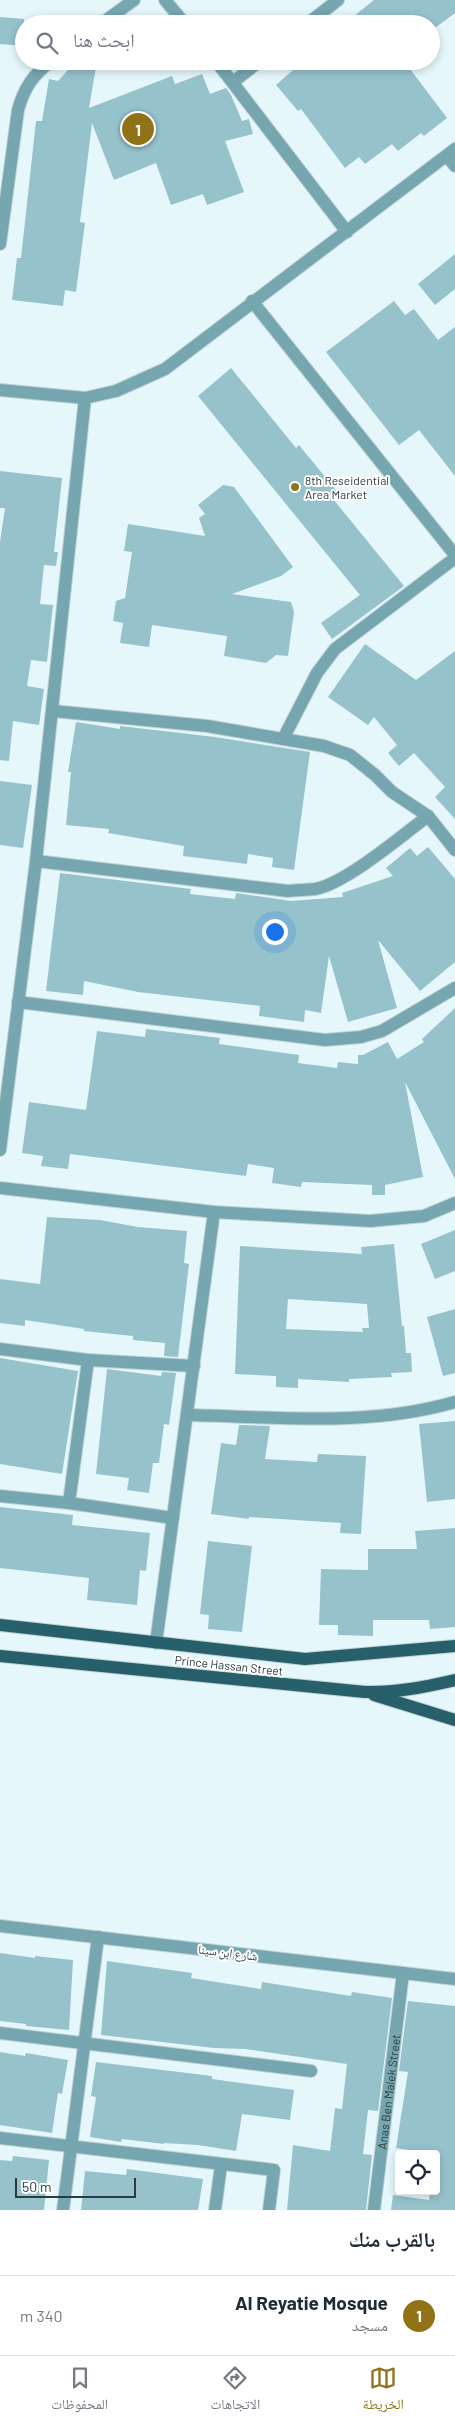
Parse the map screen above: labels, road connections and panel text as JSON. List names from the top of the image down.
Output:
{
  "streets": {
    "main road": ["Prince Hassan Street"],
    "street": ["شارع ابن سينا", "Anas Ben Malek Street"]
  },
  "crossings": [
    ["شارع ابن سينا", "Anas Ben Malek Street"]
  ],
  "places": ["8th Reseidential Area Market"],
  "scale_bar": "50 m",
  "page": {
    "search": "ابحث هنا",
    "pins": "1",
    "scale": "50 m",
    "heading": "بالقرب منك",
    "list": [
      {
        "mark": "1",
        "name": "Al Reyatie Mosque",
        "note": "مسجد",
        "value": "340 m"
      }
    ],
    "nav": ["الخريطة", "الاتجاهات", "المحفوظات"]
  }
}
